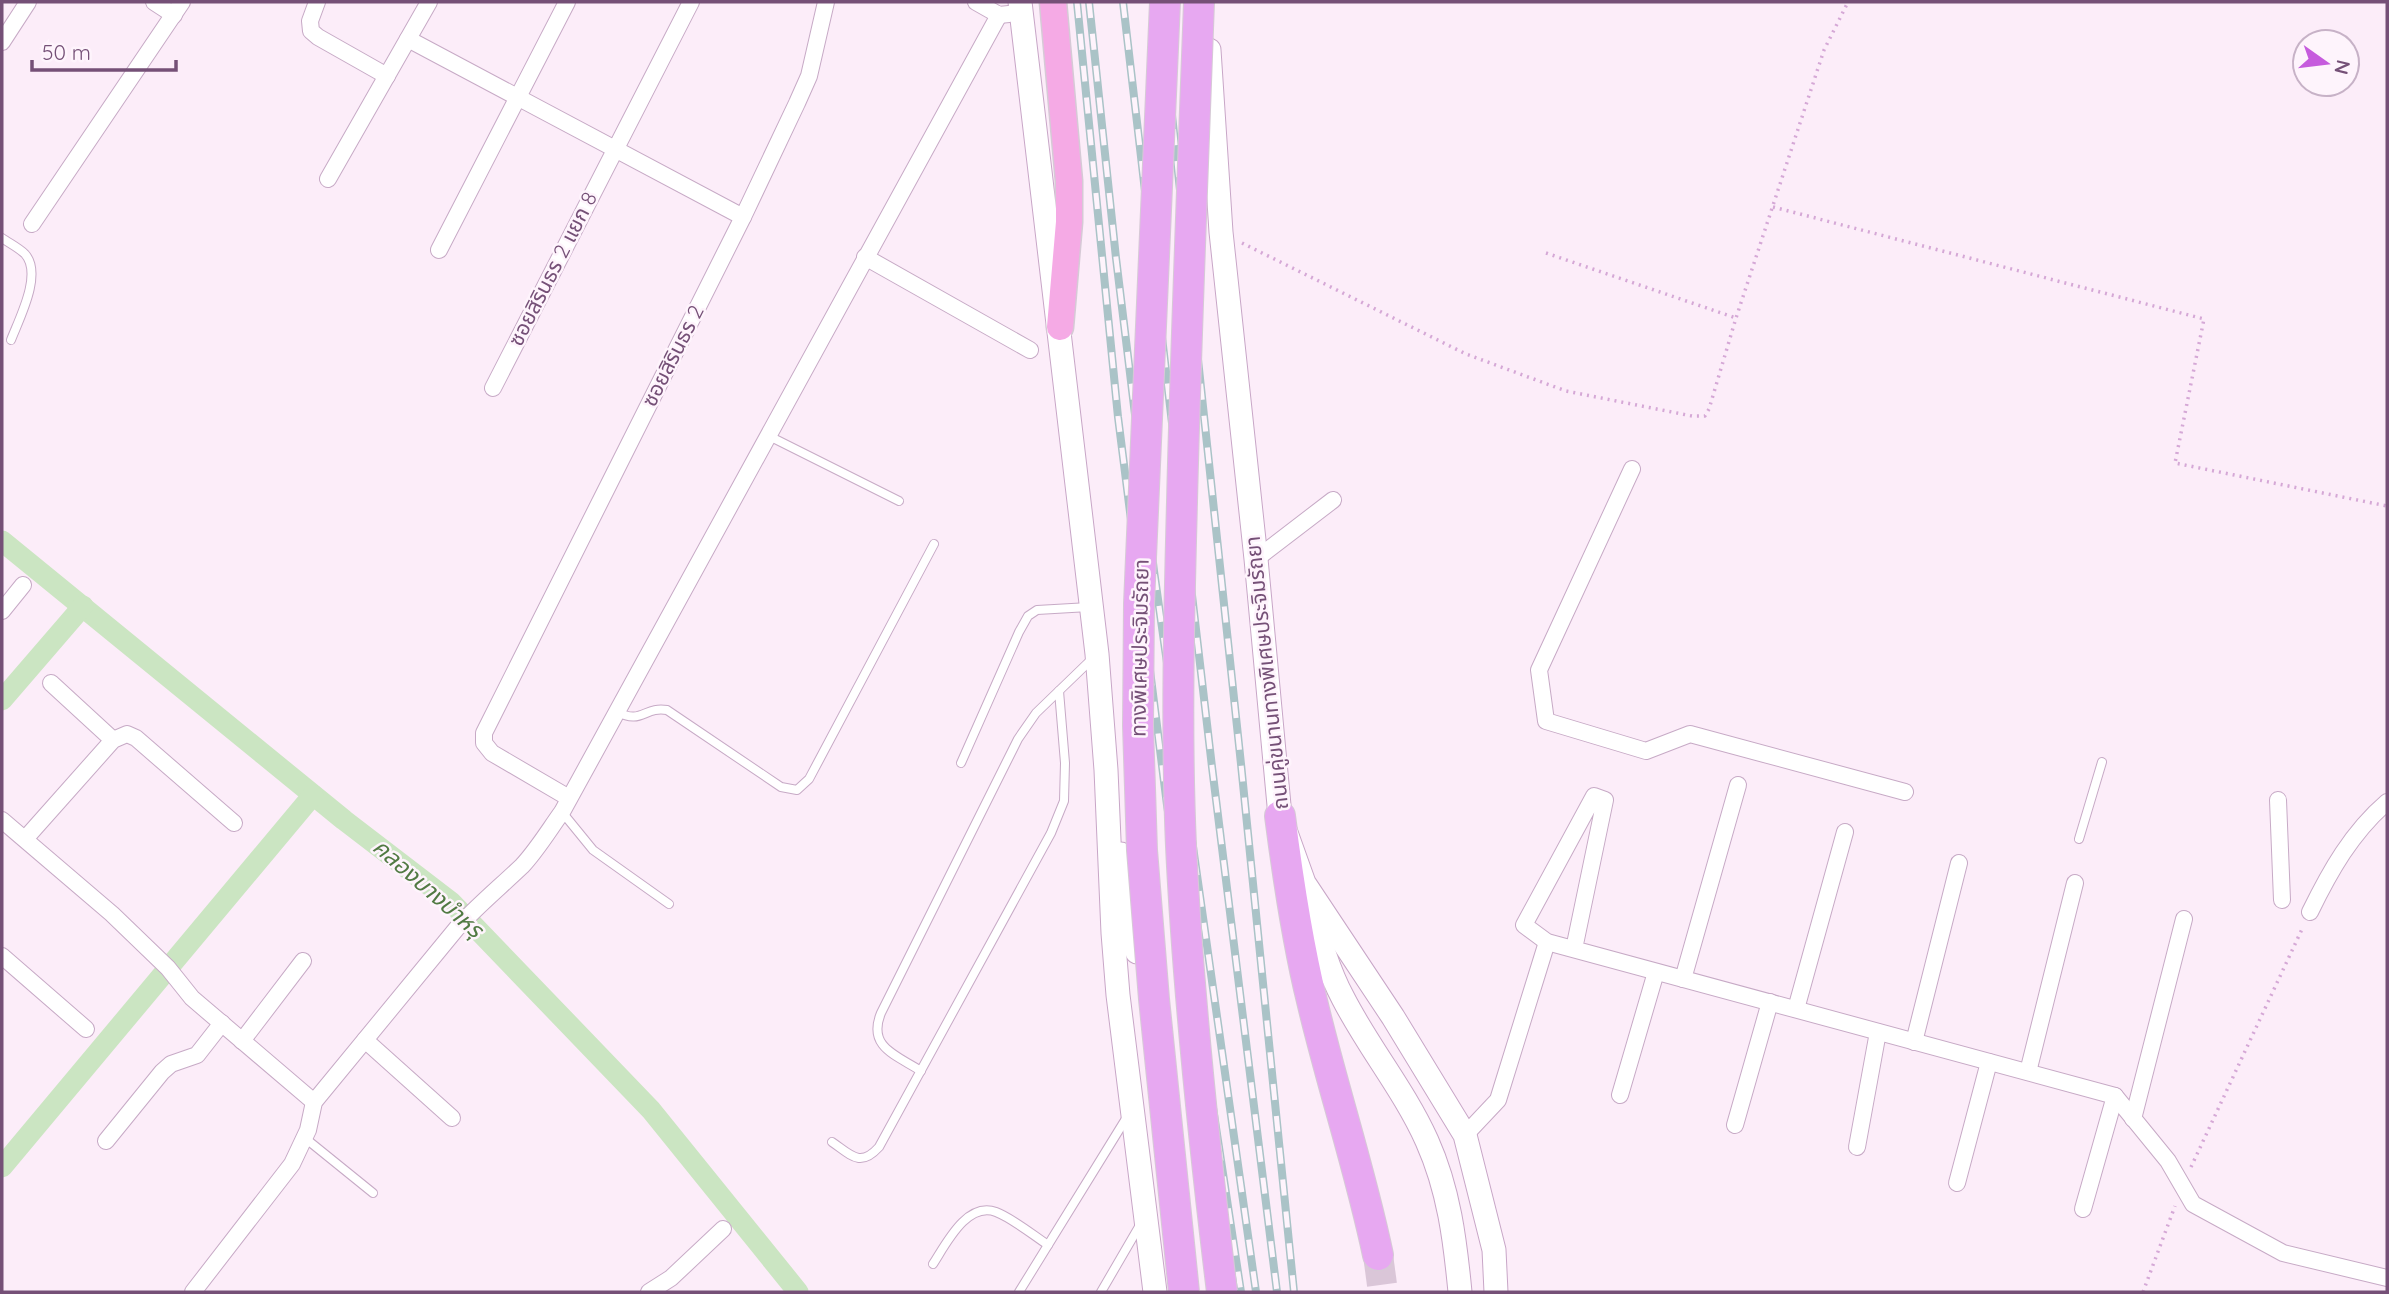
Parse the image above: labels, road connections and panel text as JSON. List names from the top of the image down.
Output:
{
  "streets": {
    "highway": ["ทางพิเศษประจิมรัถยา"],
    "main road": ["ถนนคู่ขนานทางพิเศษประจิมรัถยา"],
    "street": ["ซอยสิรินธร 2 แยก 8", "ซอยสิรินธร 2"]
  },
  "water": ["คลองบางบำหรุ"],
  "scale_bar": "50 m",
  "north": "right"
}
